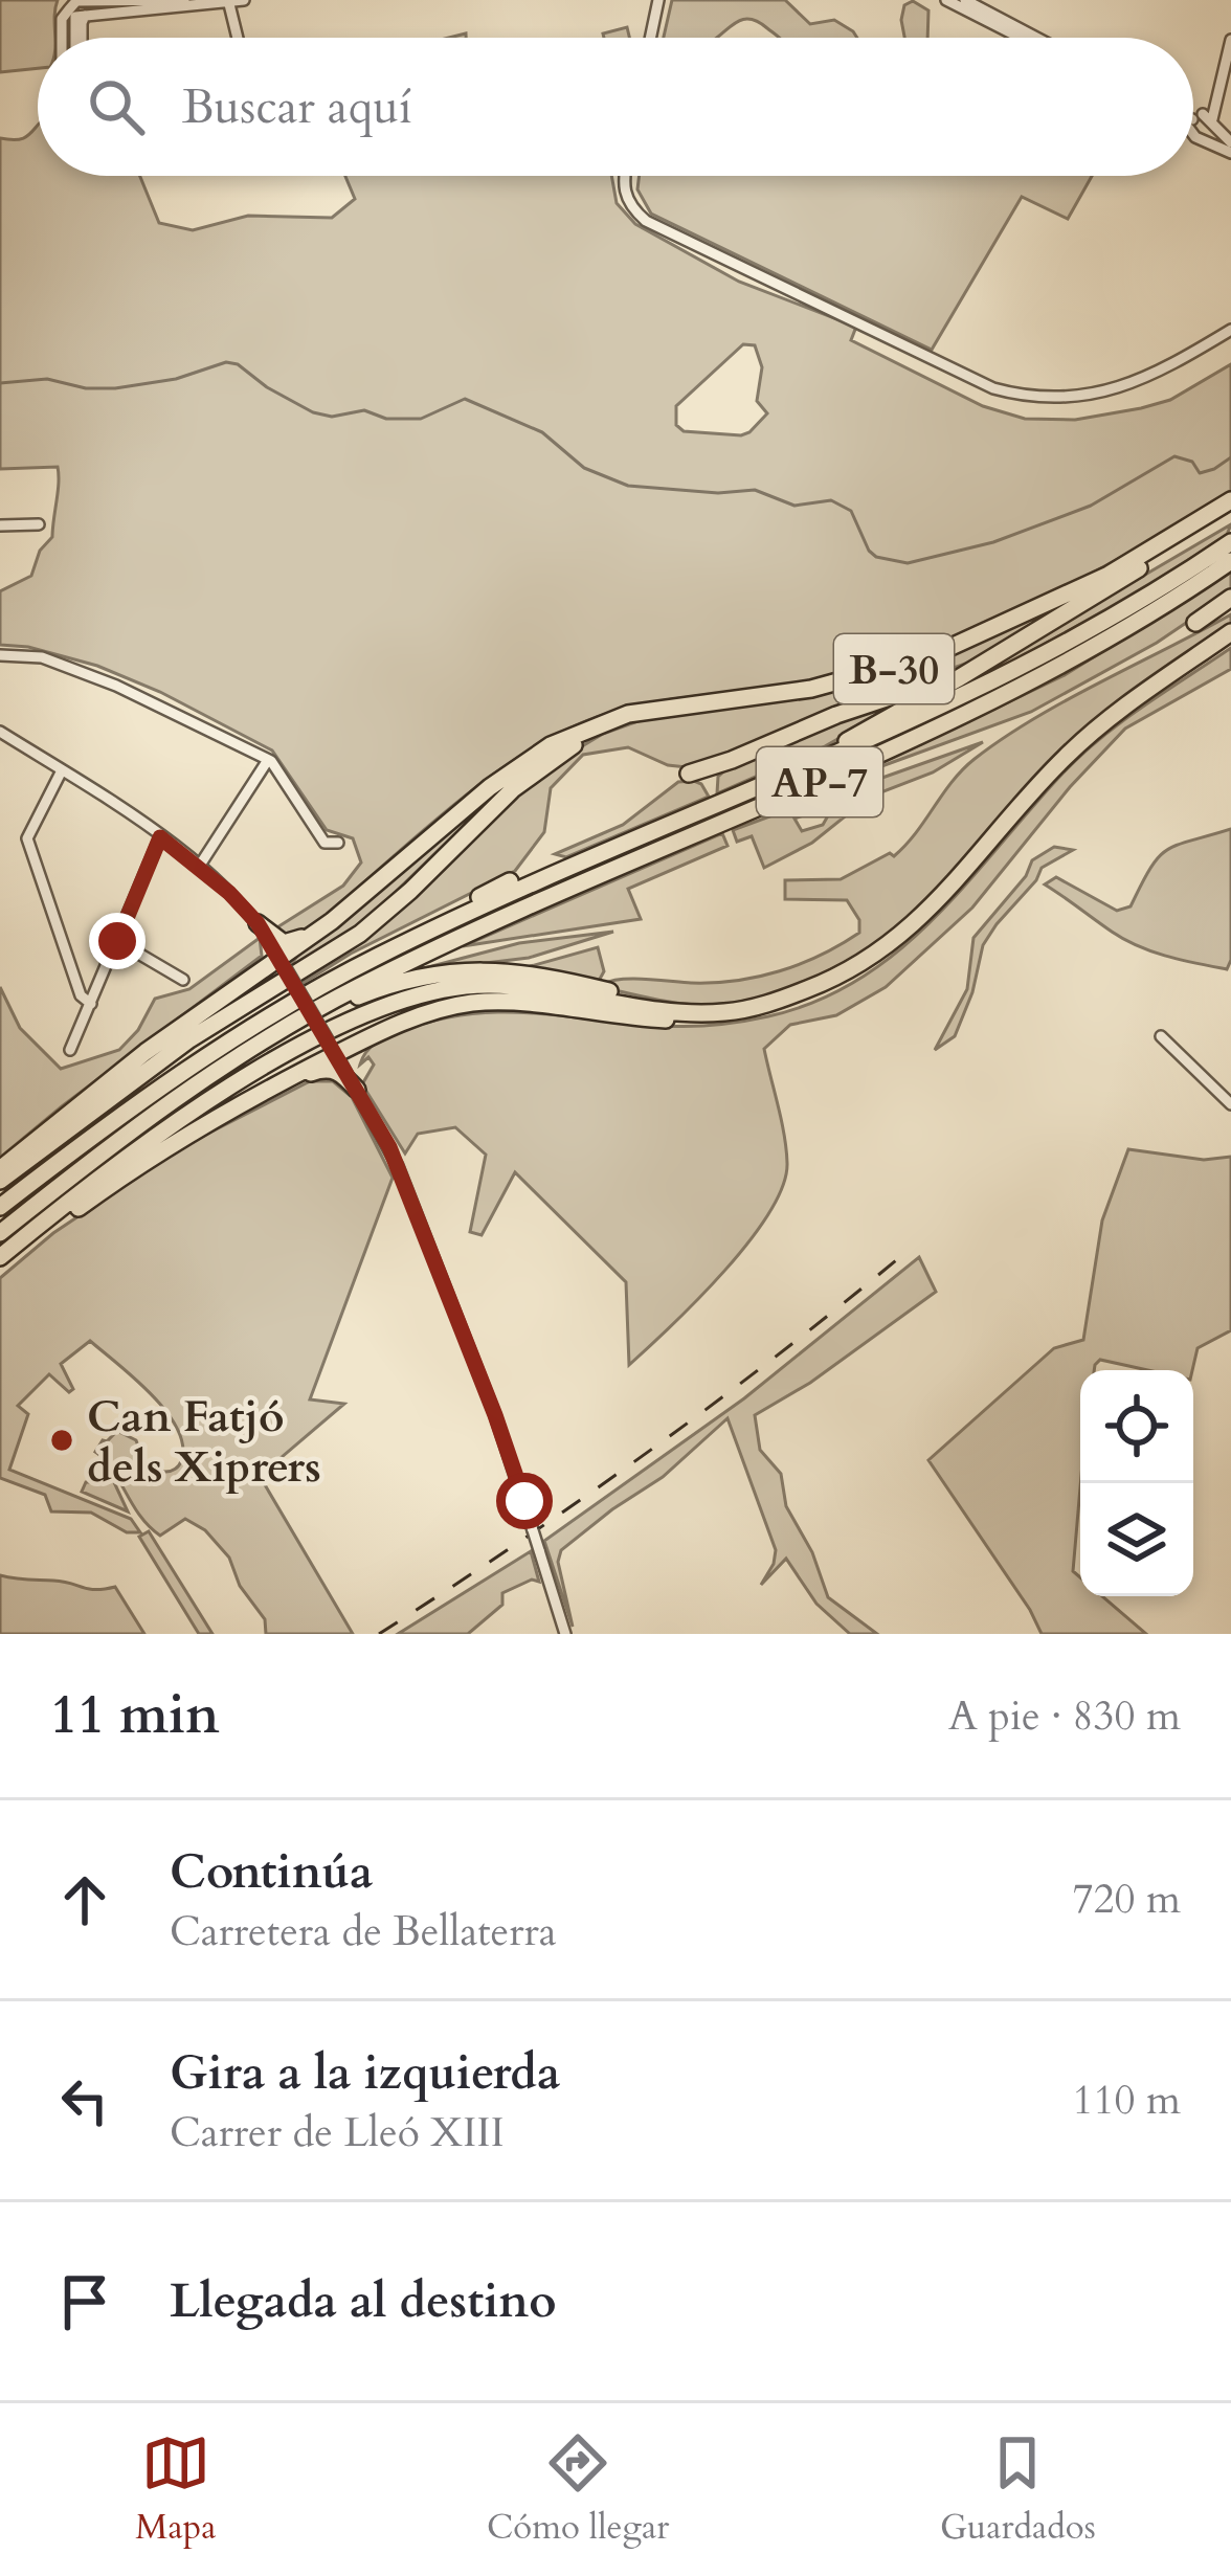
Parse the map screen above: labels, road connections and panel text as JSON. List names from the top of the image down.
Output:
{
  "streets": {
    "highway": ["B-30", "AP-7"]
  },
  "places": ["Can Fatjó dels Xiprers"],
  "page": {
    "search": "Buscar aquí",
    "heading": ["11 min", "A pie · 830 m"],
    "list": [
      ["Continúa", "Carretera de Bellaterra", "720 m"],
      ["Gira a la izquierda", "Carrer de Lleó XIII", "110 m"],
      "Llegada al destino"
    ],
    "nav": ["Mapa", "Cómo llegar", "Guardados"]
  }
}
